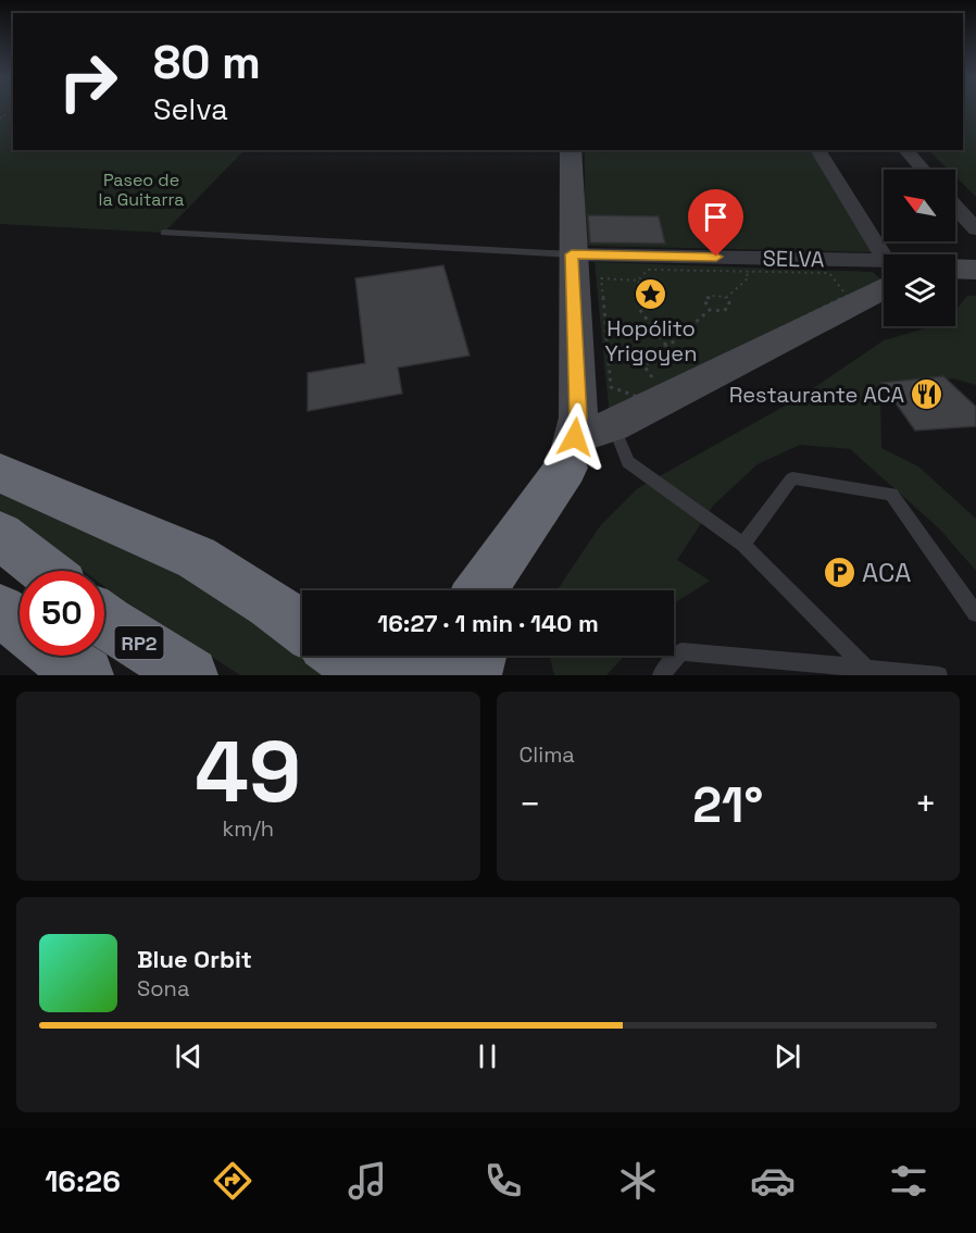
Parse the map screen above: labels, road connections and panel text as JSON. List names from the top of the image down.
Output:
{
  "streets": {
    "highway": ["RP2"],
    "street": ["SELVA"]
  },
  "parks": ["Paseo de la Guitarra"],
  "places": {
    "place": ["Hopólito Yrigoyen"],
    "restaurant": ["Restaurante ACA"],
    "parking": ["ACA"]
  },
  "north": "top left",
  "page": {
    "turn": ["80 m", "Selva"],
    "limit": "50",
    "trip": "16:27 · 1 min · 140 m",
    "tile": [
      ["49", "km/h"],
      "Clima"
    ],
    "heat": ["−", "21°", "+"],
    "song": ["Blue Orbit", "Sona"],
    "tabs": "16:26"
  }
}
